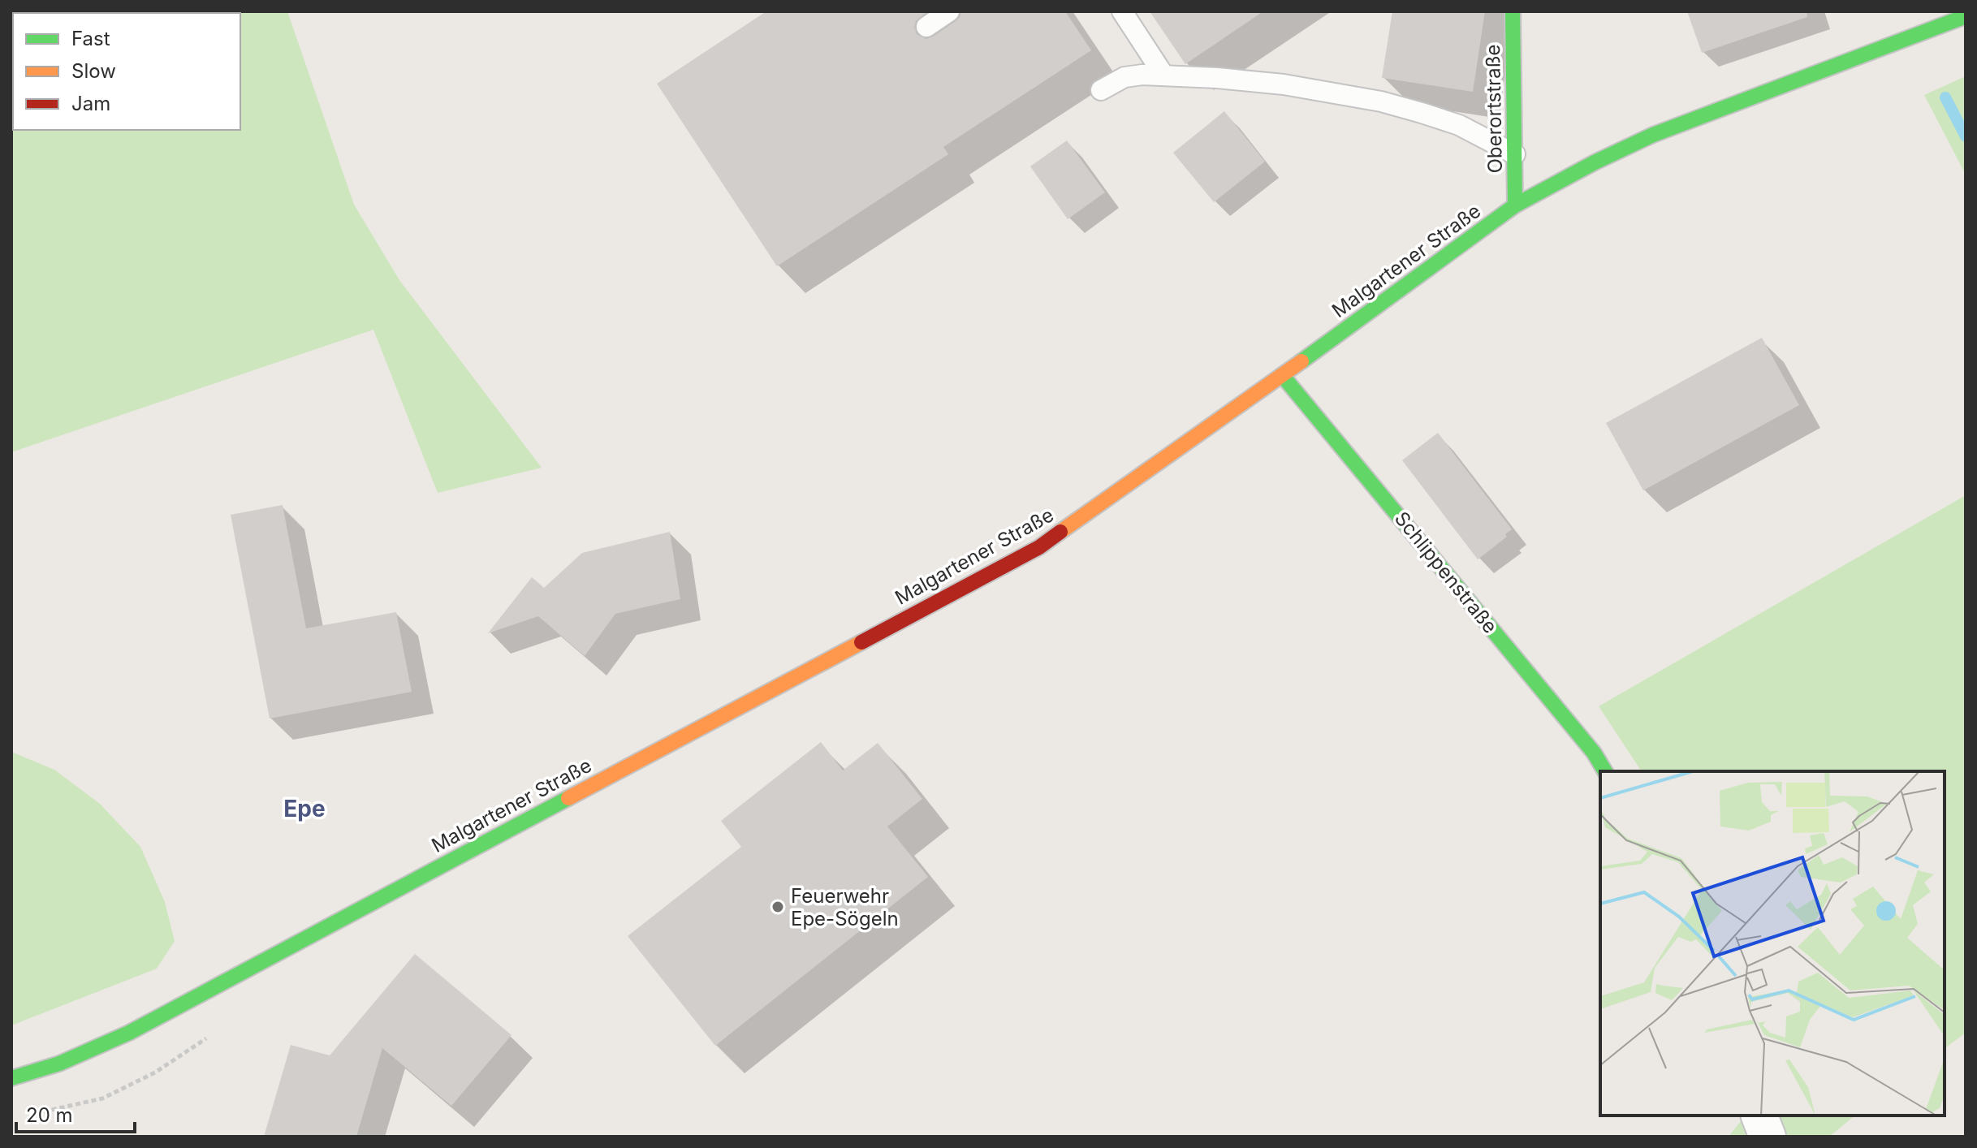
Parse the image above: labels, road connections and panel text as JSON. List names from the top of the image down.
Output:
{
  "streets": {
    "street": ["Oberortstraße", "Malgartener Straße", "Schlippenstraße"]
  },
  "crossings": [
    ["Oberortstraße", "Malgartener Straße"],
    ["Malgartener Straße", "Schlippenstraße"]
  ],
  "districts": ["Epe"],
  "places": ["Feuerwehr Epe-Sögeln"],
  "legend": ["Fast", "Slow", "Jam"],
  "scale_bar": "20 m"
}
